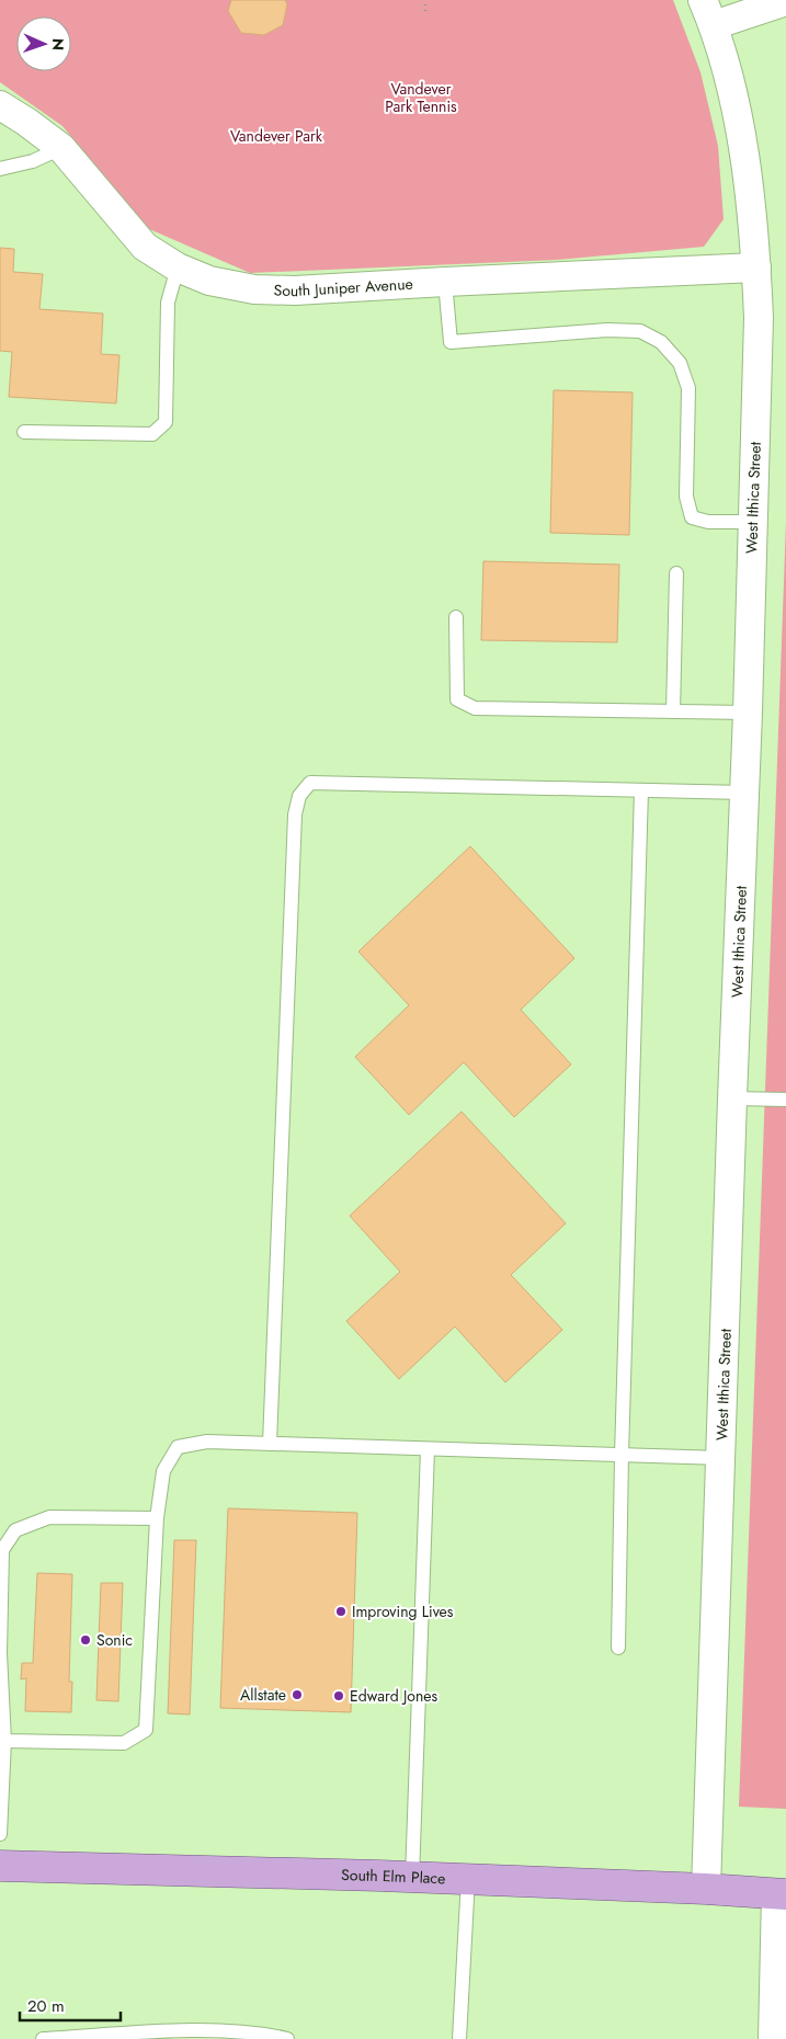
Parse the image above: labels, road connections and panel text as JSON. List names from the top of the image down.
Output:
{
  "streets": {
    "main road": ["South Elm Place"],
    "street": ["South Juniper Avenue", "West Ithica Street"]
  },
  "crossings": [
    ["South Juniper Avenue", "West Ithica Street"],
    ["West Ithica Street", "South Elm Place"]
  ],
  "parks": ["Vandever Park Tennis", "Vandever Park"],
  "places": [
    "Improving Lives",
    "Sonic",
    "Allstate",
    "Edward Jones"
  ],
  "scale_bar": "20 m",
  "north": "right"
}
